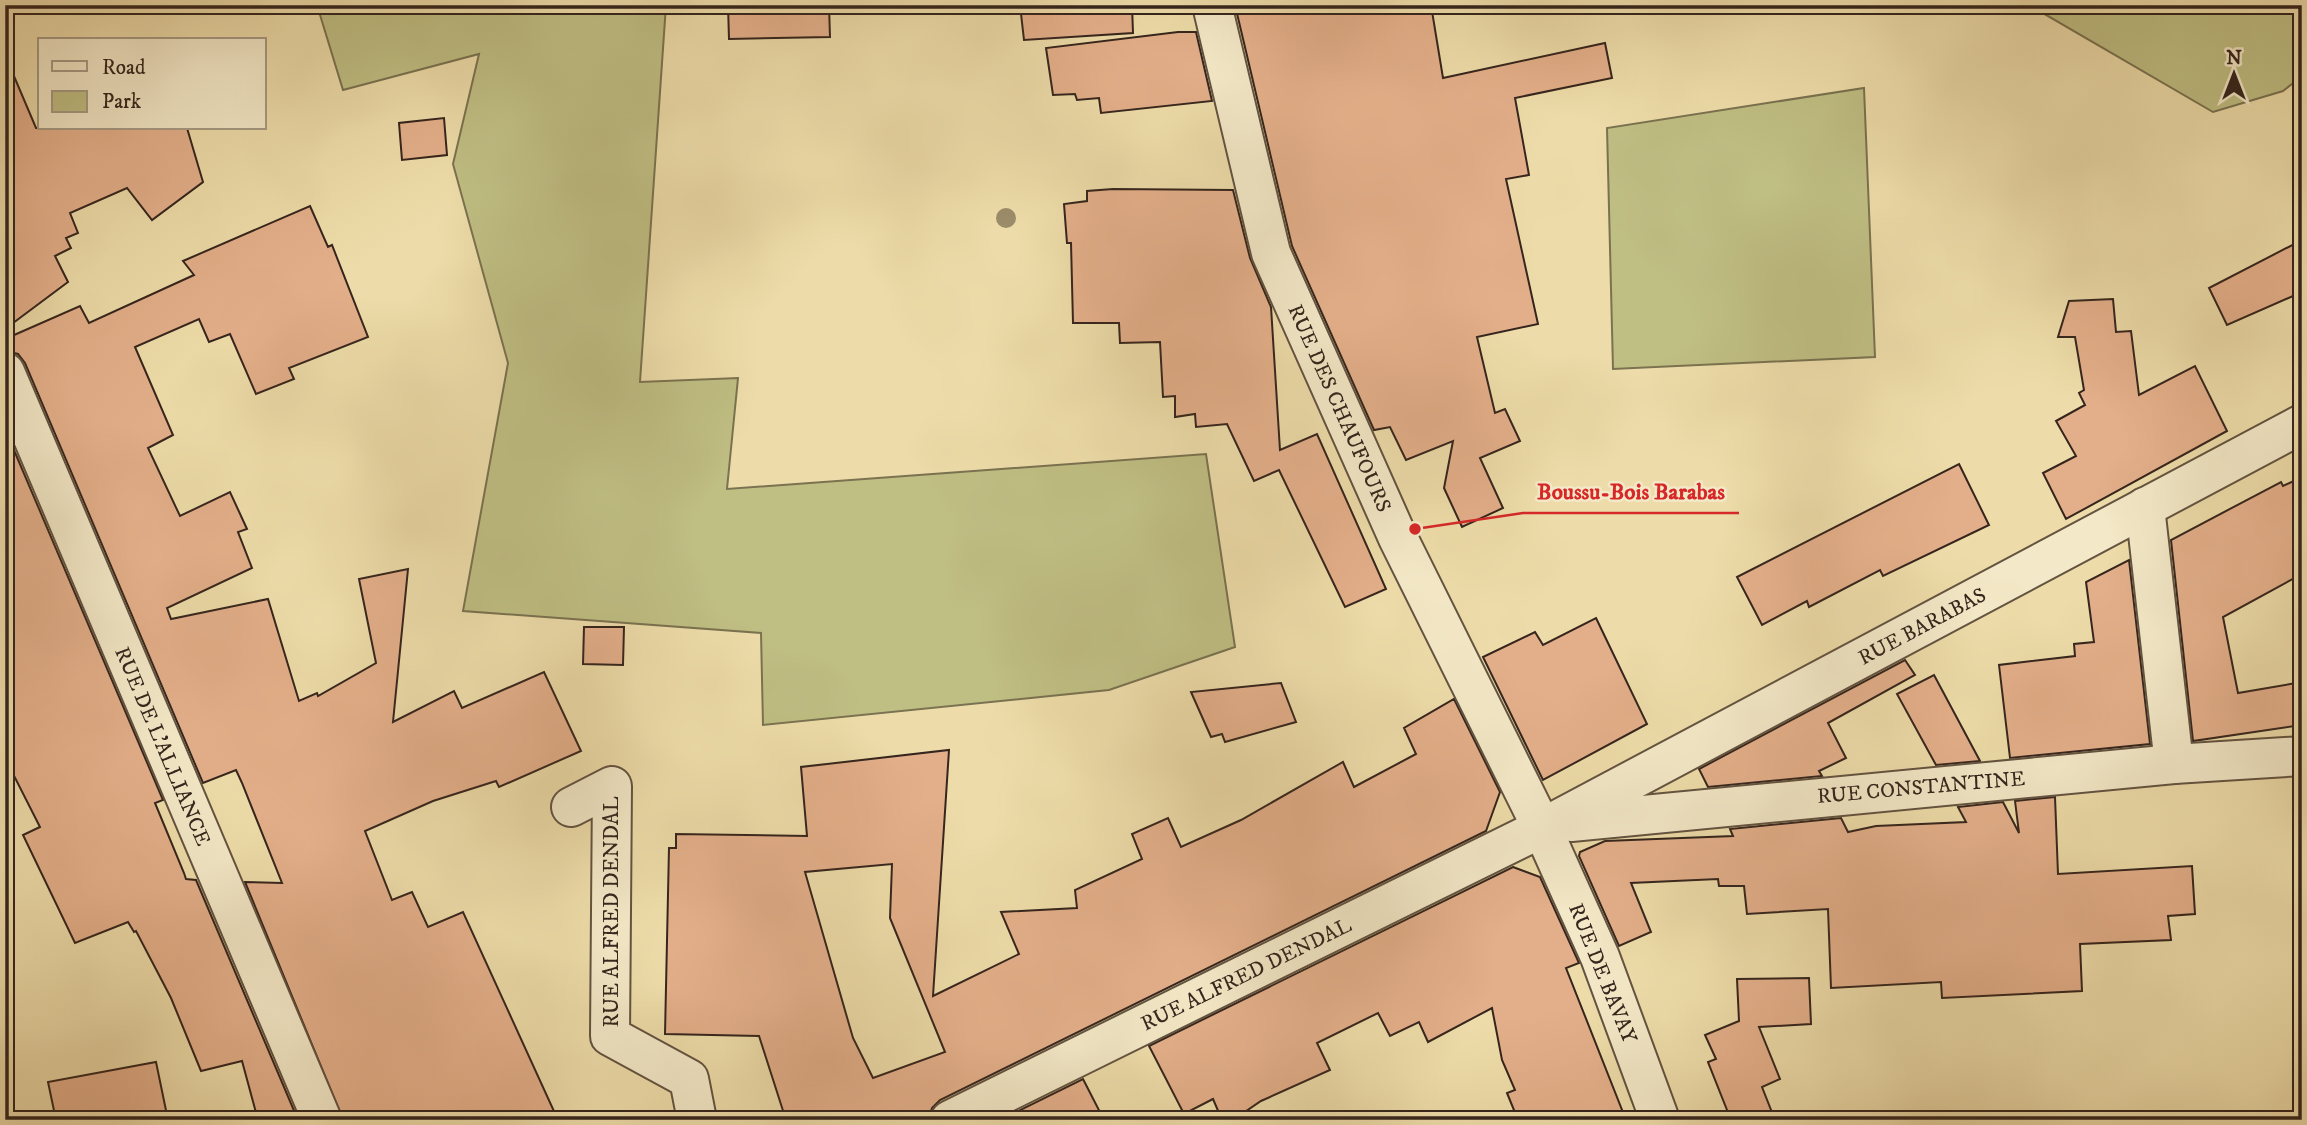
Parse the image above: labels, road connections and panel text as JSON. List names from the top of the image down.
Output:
{
  "streets": {
    "street": [
      "RUE DES CHAUFOURS",
      "RUE BARABAS",
      "RUE DE L'ALLIANCE",
      "RUE CONSTANTINE",
      "RUE ALFRED DENDAL",
      "RUE DE BAVAY"
    ]
  },
  "crossings": [
    ["RUE DES CHAUFOURS", "RUE BARABAS"],
    ["RUE DES CHAUFOURS", "RUE CONSTANTINE"],
    ["RUE DES CHAUFOURS", "RUE ALFRED DENDAL"],
    ["RUE DES CHAUFOURS", "RUE DE BAVAY"],
    ["RUE BARABAS", "RUE CONSTANTINE"],
    ["RUE BARABAS", "RUE ALFRED DENDAL"],
    ["RUE BARABAS", "RUE DE BAVAY"],
    ["RUE CONSTANTINE", "RUE ALFRED DENDAL"],
    ["RUE CONSTANTINE", "RUE DE BAVAY"],
    ["RUE ALFRED DENDAL", "RUE DE BAVAY"]
  ],
  "places": ["Boussu-Bois Barabas"],
  "legend": ["Road", "Park"],
  "north": "top"
}
